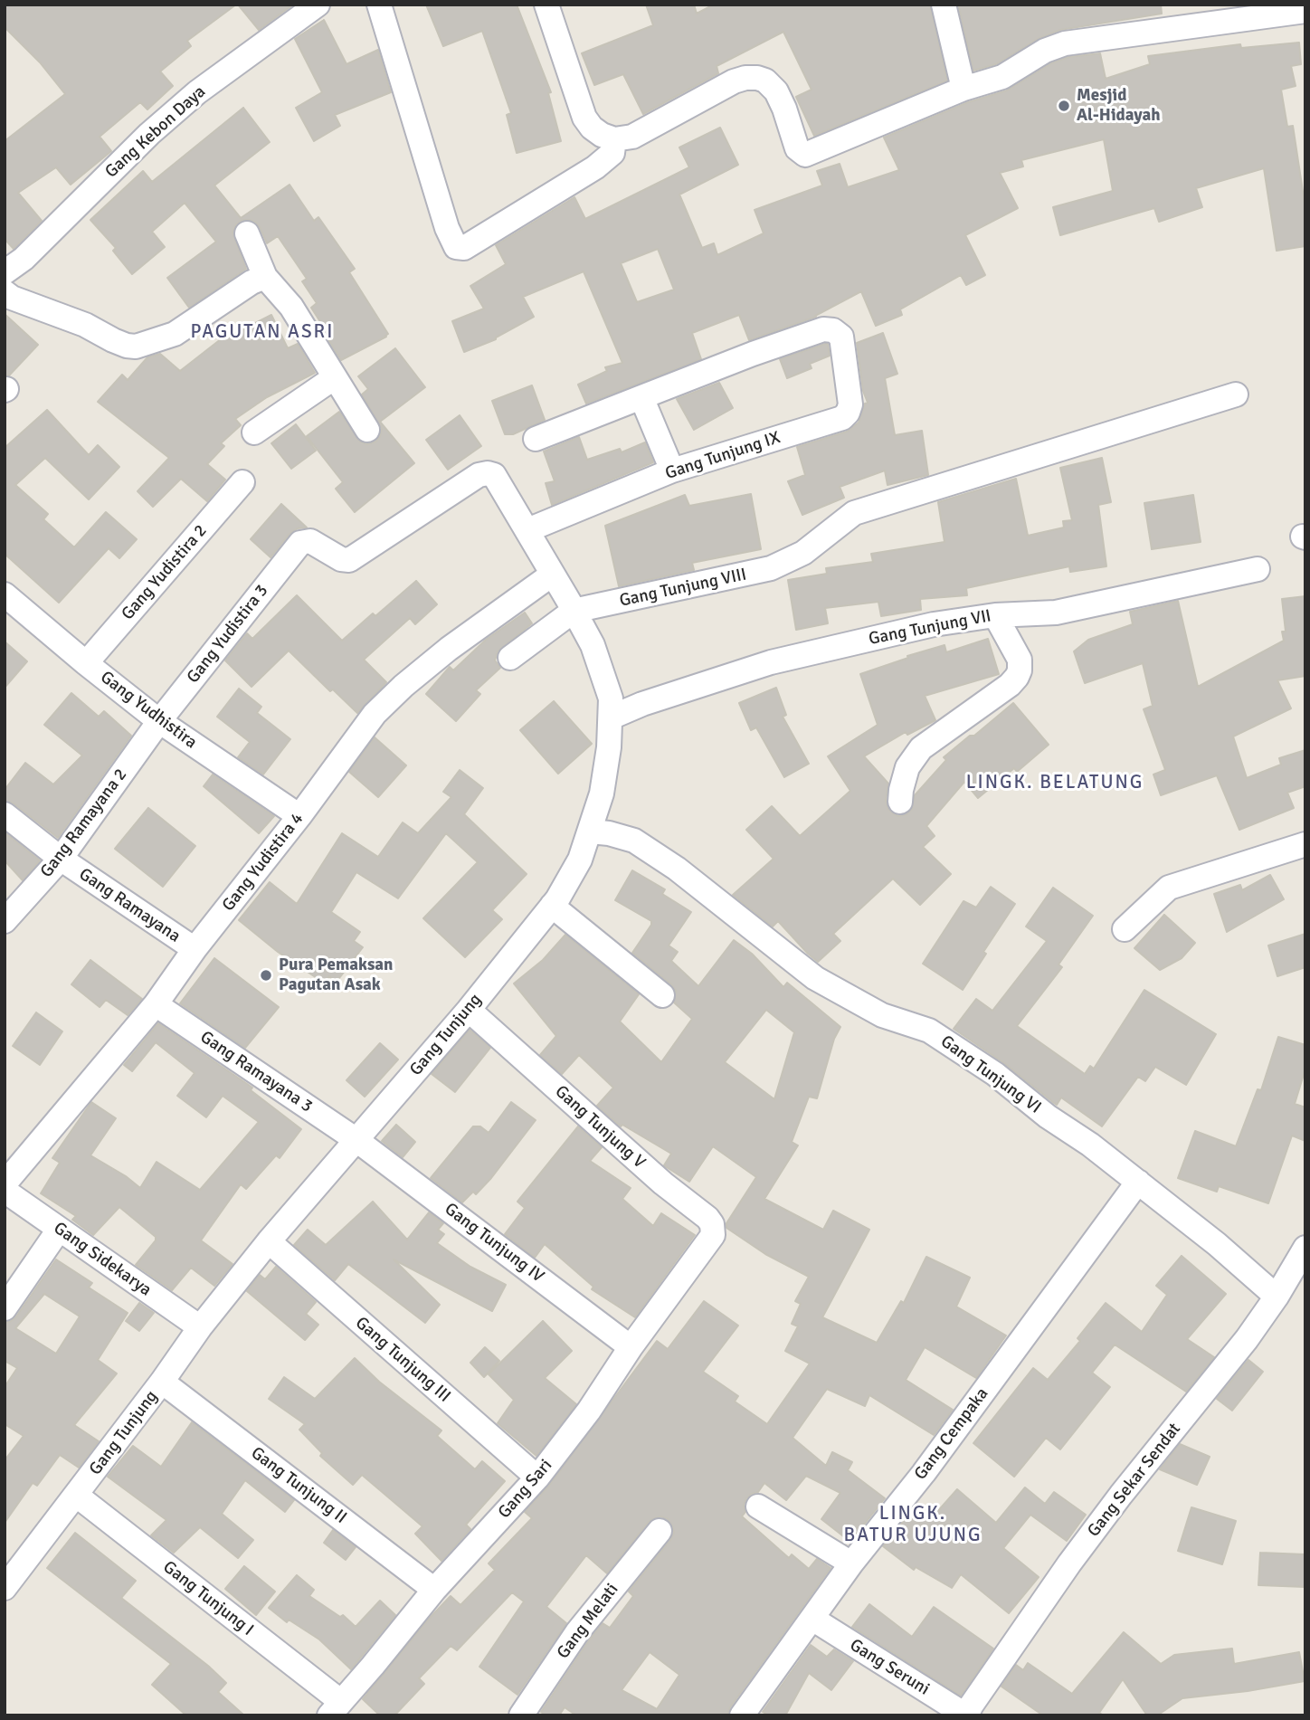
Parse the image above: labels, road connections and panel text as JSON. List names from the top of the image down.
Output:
{
  "streets": {
    "street": [
      "Gang Kebon Daya",
      "Gang Tunjung IX",
      "Gang Yudistira 2",
      "Gang Tunjung VIII",
      "Gang Tunjung VII",
      "Gang Yudistira 3",
      "Gang Yudhistira",
      "Gang Ramayana 2",
      "Gang Yudistira 4",
      "Gang Ramayana",
      "Gang Tunjung",
      "Gang Ramayana 3",
      "Gang Tunjung VI",
      "Gang Tunjung V",
      "Gang Tunjung IV",
      "Gang Sidekarya",
      "Gang Tunjung III",
      "Gang Cempaka",
      "Gang Sekar Sendat",
      "Gang Tunjung II",
      "Gang Sari",
      "Gang Tunjung I",
      "Gang Melati",
      "Gang Seruni"
    ]
  },
  "crossings": [
    ["Gang Tunjung IX", "Gang Tunjung"],
    ["Gang Yudistira 2", "Gang Yudhistira"],
    ["Gang Tunjung VIII", "Gang Tunjung"],
    ["Gang Tunjung VII", "Gang Tunjung"],
    ["Gang Yudistira 3", "Gang Yudhistira"],
    ["Gang Yudistira 3", "Gang Ramayana 2"],
    ["Gang Yudistira 3", "Gang Tunjung"],
    ["Gang Yudhistira", "Gang Ramayana 2"],
    ["Gang Yudhistira", "Gang Yudistira 4"],
    ["Gang Ramayana 2", "Gang Ramayana"],
    ["Gang Yudistira 4", "Gang Ramayana"],
    ["Gang Yudistira 4", "Gang Tunjung"],
    ["Gang Yudistira 4", "Gang Ramayana 3"],
    ["Gang Yudistira 4", "Gang Sidekarya"],
    ["Gang Tunjung", "Gang Ramayana 3"],
    ["Gang Tunjung", "Gang Tunjung VI"],
    ["Gang Tunjung", "Gang Tunjung V"],
    ["Gang Tunjung", "Gang Tunjung IV"],
    ["Gang Tunjung", "Gang Sidekarya"],
    ["Gang Tunjung", "Gang Tunjung III"],
    ["Gang Tunjung", "Gang Tunjung II"],
    ["Gang Tunjung", "Gang Tunjung I"],
    ["Gang Ramayana 3", "Gang Tunjung IV"],
    ["Gang Tunjung VI", "Gang Cempaka"],
    ["Gang Tunjung VI", "Gang Sekar Sendat"],
    ["Gang Tunjung V", "Gang Sari"],
    ["Gang Tunjung IV", "Gang Sari"],
    ["Gang Tunjung III", "Gang Sari"],
    ["Gang Cempaka", "Gang Seruni"],
    ["Gang Sekar Sendat", "Gang Seruni"],
    ["Gang Tunjung II", "Gang Sari"],
    ["Gang Sari", "Gang Tunjung I"]
  ],
  "districts": ["PAGUTAN ASRI", "LINGK. BELATUNG", "LINGK. BATUR UJUNG"],
  "places": ["Mesjid Al-Hidayah", "Pura Pemaksan Pagutan Asak"]
}
